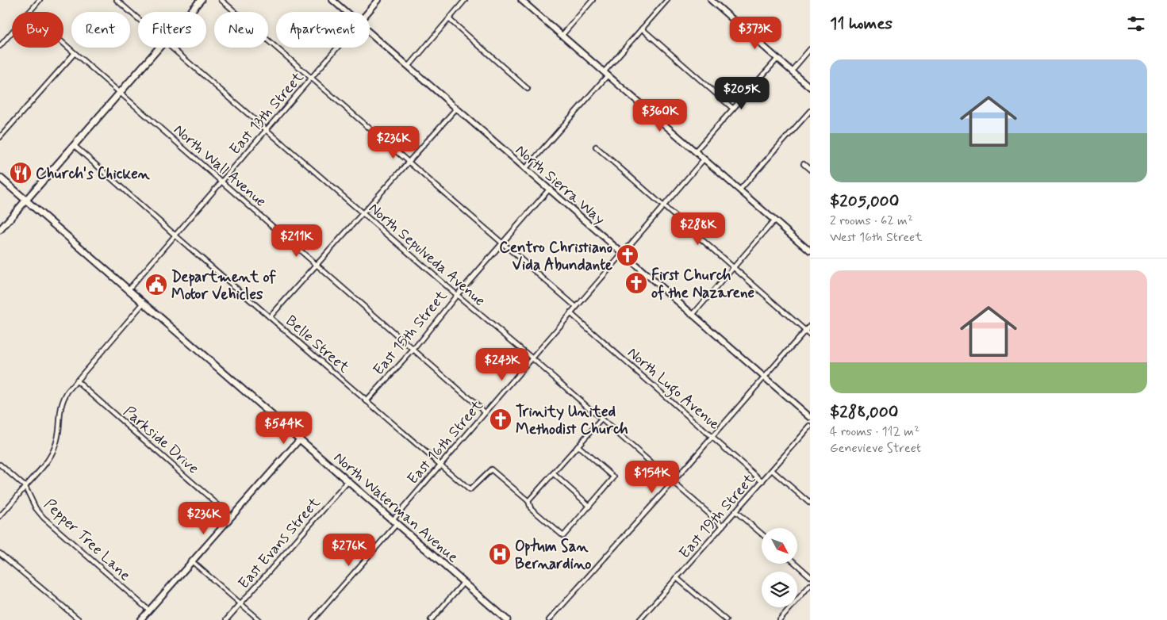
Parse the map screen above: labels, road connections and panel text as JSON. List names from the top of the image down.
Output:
{
  "streets": {
    "main road": ["North Waterman Avenue"],
    "street": [
      "East 13th Street",
      "North Wall Avenue",
      "North Sierra Way",
      "North Sepulveda Avenue",
      "East 15th Street",
      "Belle Street",
      "North Lugo Avenue",
      "Parkside Drive",
      "East 16th Street",
      "East 19th Street",
      "Pepper Tree Lane",
      "East Evans Street"
    ]
  },
  "crossings": [
    ["East 13th Street", "North Wall Avenue"],
    ["East 13th Street", "North Sepulveda Avenue"],
    ["East 13th Street", "Belle Street"],
    ["East 13th Street", "North Waterman Avenue"],
    ["North Wall Avenue", "East 15th Street"],
    ["North Wall Avenue", "East 16th Street"],
    ["North Sierra Way", "East 15th Street"],
    ["North Sierra Way", "East 16th Street"],
    ["North Sepulveda Avenue", "East 15th Street"],
    ["North Sepulveda Avenue", "East 16th Street"],
    ["North Sepulveda Avenue", "East 19th Street"],
    ["East 15th Street", "Belle Street"],
    ["Belle Street", "East 16th Street"],
    ["North Lugo Avenue", "East 16th Street"],
    ["North Lugo Avenue", "East 19th Street"],
    ["East 16th Street", "North Waterman Avenue"],
    ["North Waterman Avenue", "East Evans Street"]
  ],
  "places": {
    "restaurant": ["Church's Chicken"],
    "church": ["Centro Christiano Vida Abundante", "First Church of the Nazarene", "Trinity United Methodist Church"],
    "public building": ["Department of Motor Vehicles"],
    "hospital": ["Optum San Bernardino"]
  },
  "north": "bottom right",
  "page": {
    "heading": "11 homes",
    "chip": [
      "Buy",
      "Rent",
      "Filters",
      "New",
      "Apartment"
    ],
    "price": [
      "$373K",
      "$205K",
      "$360K",
      "$236K",
      "$288K",
      "$211K",
      "$243K",
      "$544K",
      "$154K",
      "$236K",
      "$276K"
    ],
    "list": [
      {
        "name": "$205,000",
        "note": "2 rooms · 62 m² · West 16th Street"
      },
      {
        "name": "$288,000",
        "note": "4 rooms · 112 m² · Genevieve Street"
      }
    ]
  }
}
